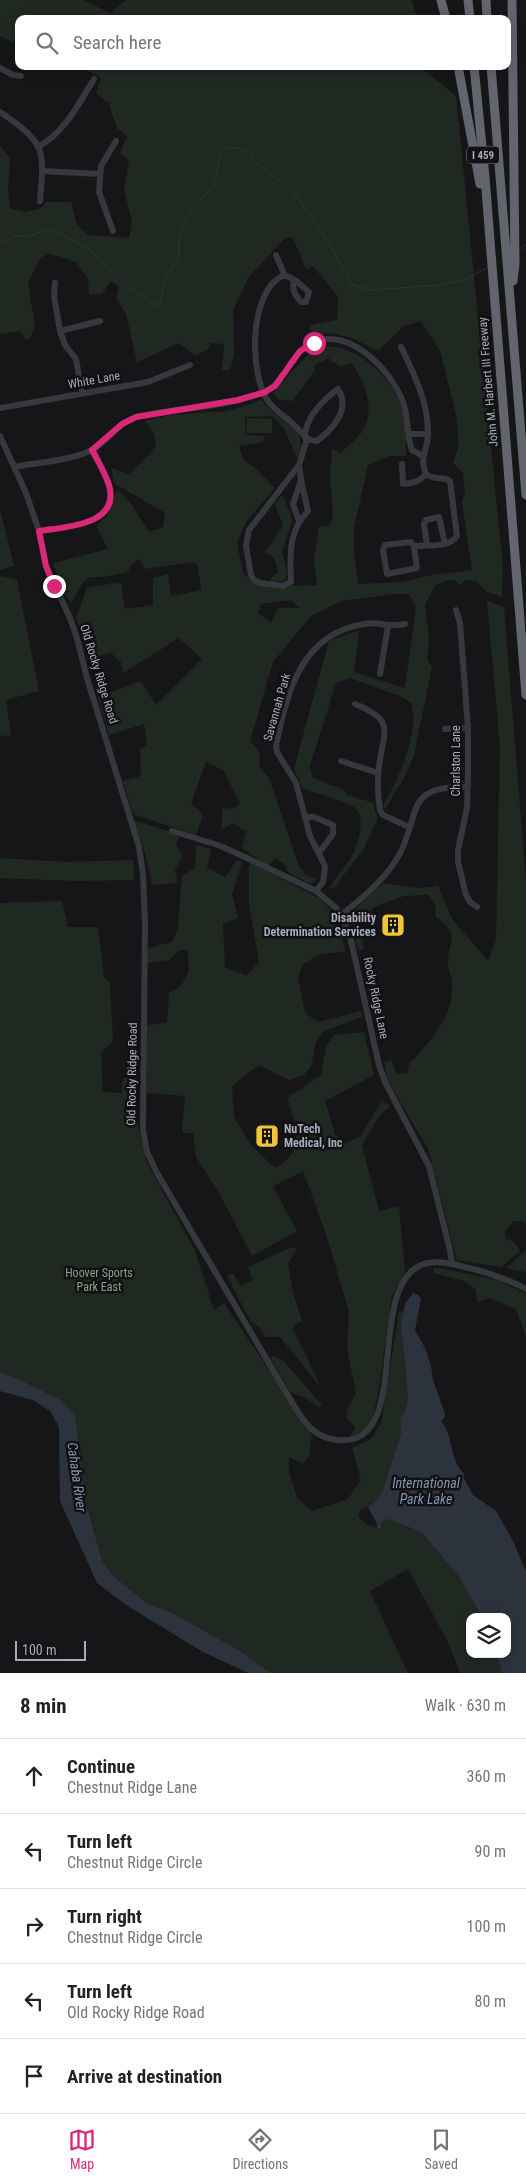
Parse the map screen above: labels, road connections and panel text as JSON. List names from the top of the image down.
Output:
{
  "streets": {
    "highway": ["I 459", "John M. Harbert III Freeway"],
    "street": [
      "White Lane",
      "Old Rocky Ridge Road",
      "Savannah Park",
      "Charlston Lane",
      "Rocky Ridge Lane"
    ]
  },
  "crossings": [
    ["Old Rocky Ridge Road", "Rocky Ridge Lane"],
    ["Savannah Park", "Rocky Ridge Lane"]
  ],
  "water": ["Cahaba River", "International Park Lake"],
  "parks": ["Hoover Sports Park East"],
  "places": {
    "building": ["Disability Determination Services", "NuTech Medical, Inc"]
  },
  "scale_bar": "100 m",
  "page": {
    "search": "Search here",
    "scale": "100 m",
    "heading": ["8 min", "Walk · 630 m"],
    "list": [
      ["Continue", "Chestnut Ridge Lane", "360 m"],
      ["Turn left", "Chestnut Ridge Circle", "90 m"],
      ["Turn right", "Chestnut Ridge Circle", "100 m"],
      ["Turn left", "Old Rocky Ridge Road", "80 m"],
      "Arrive at destination"
    ],
    "nav": ["Map", "Directions", "Saved"]
  }
}
